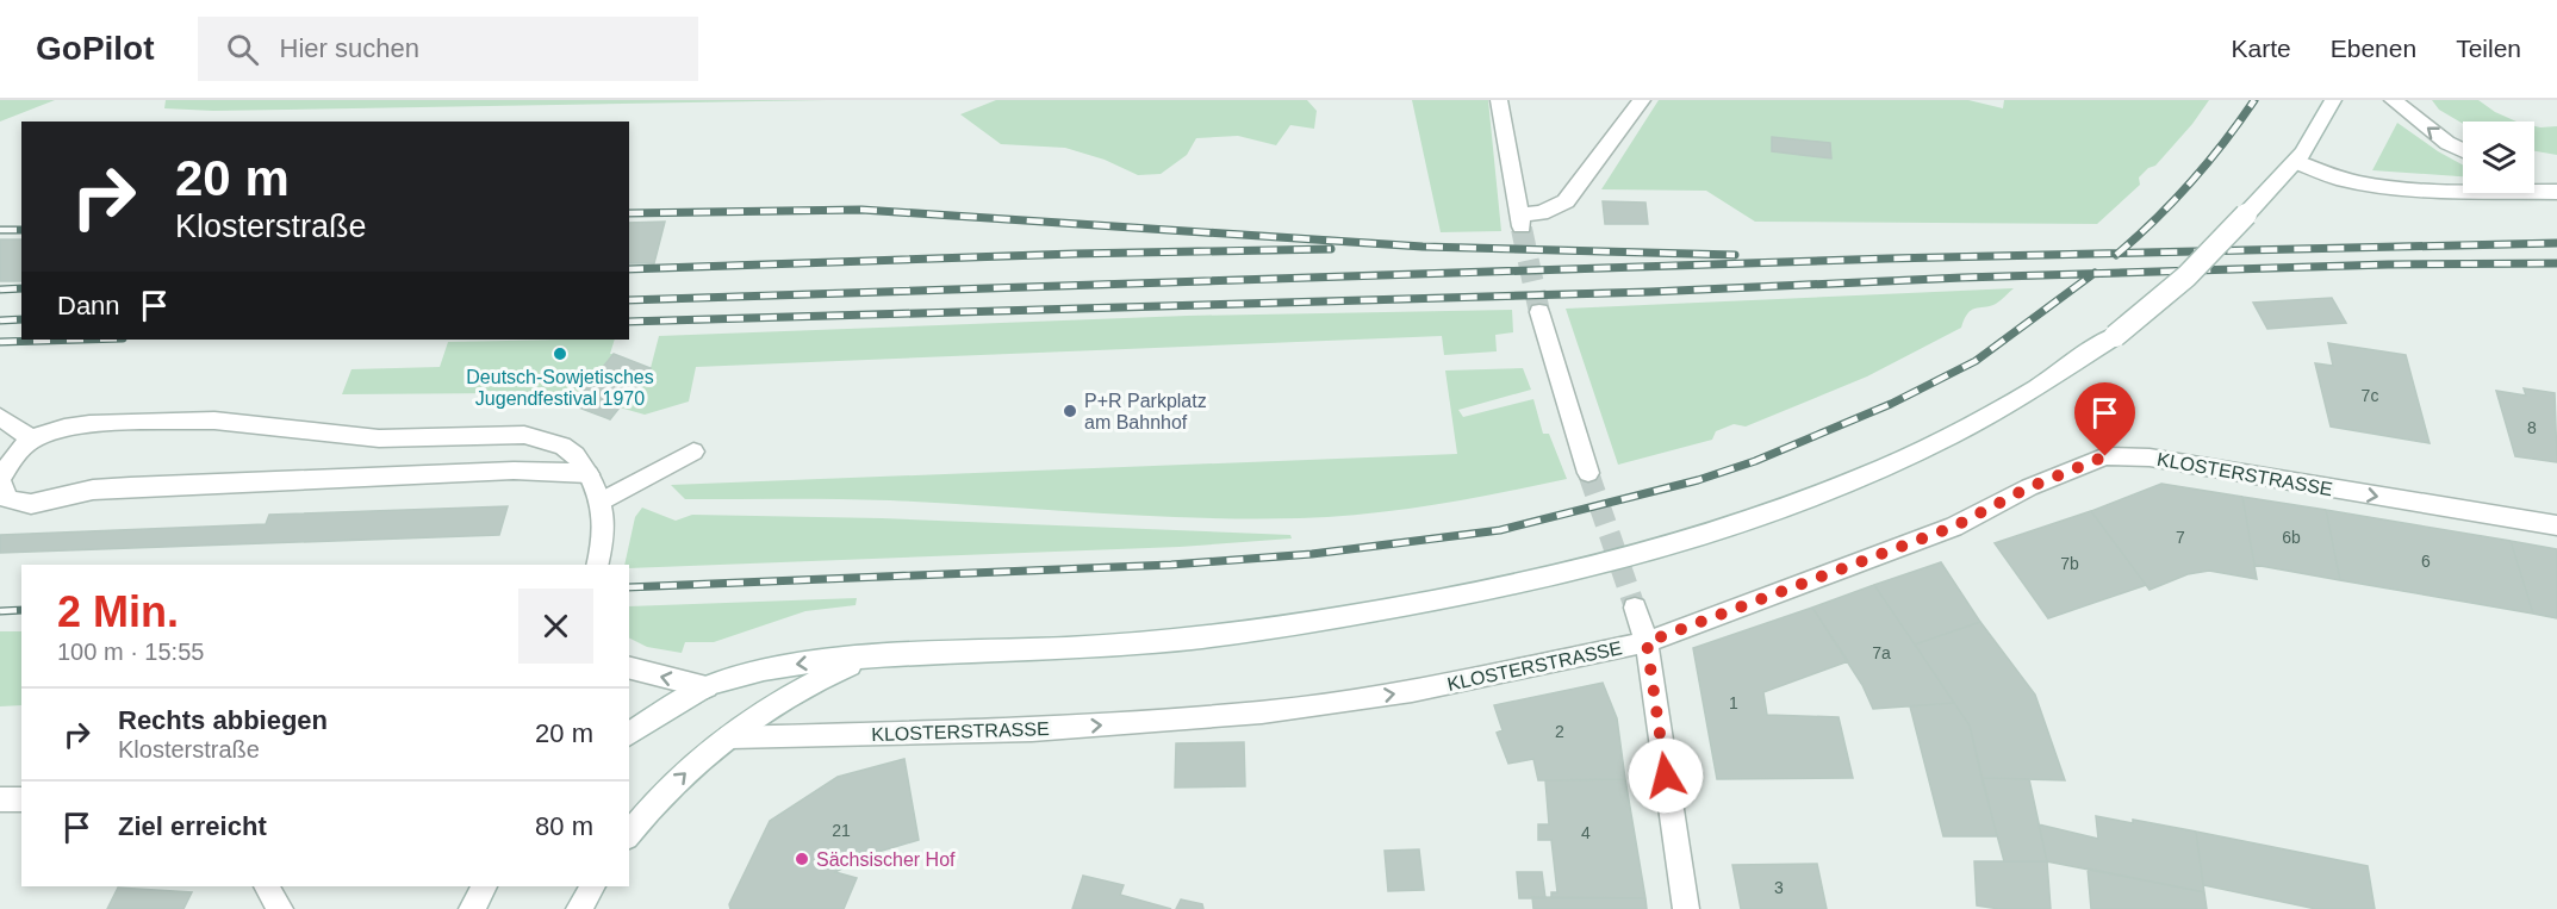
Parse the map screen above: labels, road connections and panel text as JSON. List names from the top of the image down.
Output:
{
  "streets": {
    "street": ["KLOSTERSTRASSE"]
  },
  "places": ["Deutsch-Sowjetisches Jugendfestival 1970", "P+R Parkplatz am Bahnhof", "Sächsischer Hof"],
  "house_numbers": [
    "7c",
    "8",
    "7",
    "6b",
    "6",
    "7b",
    "7a",
    "1",
    "2",
    "21",
    "4",
    "3"
  ],
  "page": {
    "header": "GoPilot",
    "search": "Hier suchen",
    "nav": ["Karte", "Ebenen", "Teilen"],
    "turn": ["20 m", "Klosterstraße"],
    "then": "Dann",
    "heading": ["2 Min.", "100 m · 15:55"],
    "list": [
      {
        "name": "Rechts abbiegen",
        "note": "Klosterstraße",
        "value": "20 m"
      },
      {
        "name": "Ziel erreicht",
        "value": "80 m"
      }
    ]
  }
}
